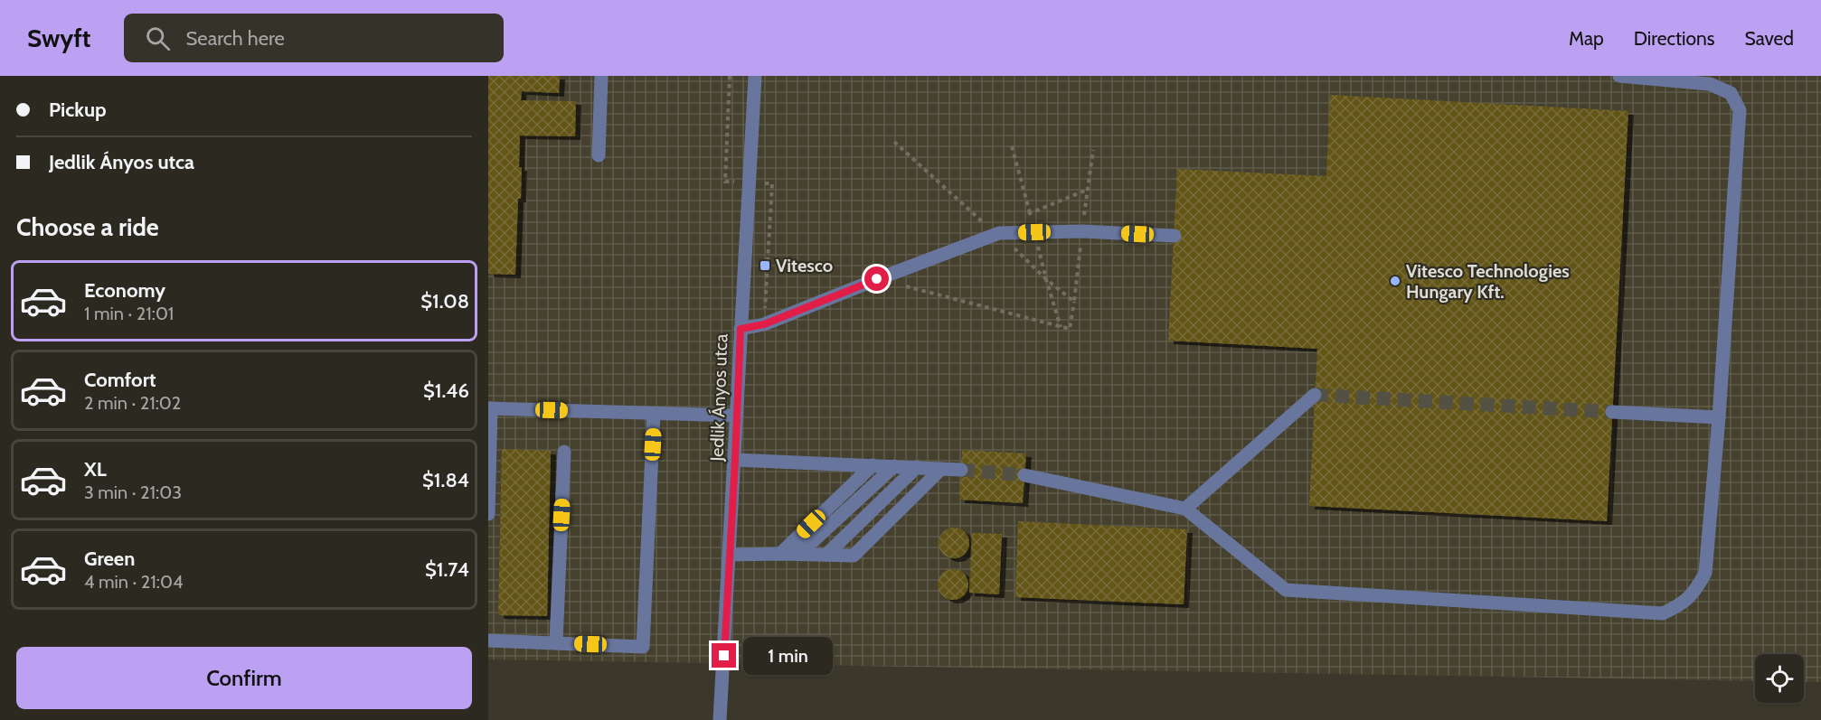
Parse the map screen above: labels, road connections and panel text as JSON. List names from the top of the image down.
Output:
{
  "streets": {
    "street": ["Jedlik Ányos utca"]
  },
  "places": {
    "transit": ["Vitesco"],
    "other": ["Vitesco Technologies Hungary Kft."]
  },
  "page": {
    "header": "Swyft",
    "search": "Search here",
    "nav": ["Map", "Directions", "Saved"],
    "banner": ["Pickup", "Jedlik Ányos utca"],
    "heading": "Choose a ride",
    "list": [
      {
        "name": "Economy",
        "note": "1 min · 21:01",
        "value": "$1.08"
      },
      {
        "name": "Comfort",
        "note": "2 min · 21:02",
        "value": "$1.46"
      },
      {
        "name": "XL",
        "note": "3 min · 21:03",
        "value": "$1.84"
      },
      {
        "name": "Green",
        "note": "4 min · 21:04",
        "value": "$1.74"
      }
    ],
    "buttons": "Confirm",
    "bubble": "1 min"
  }
}
